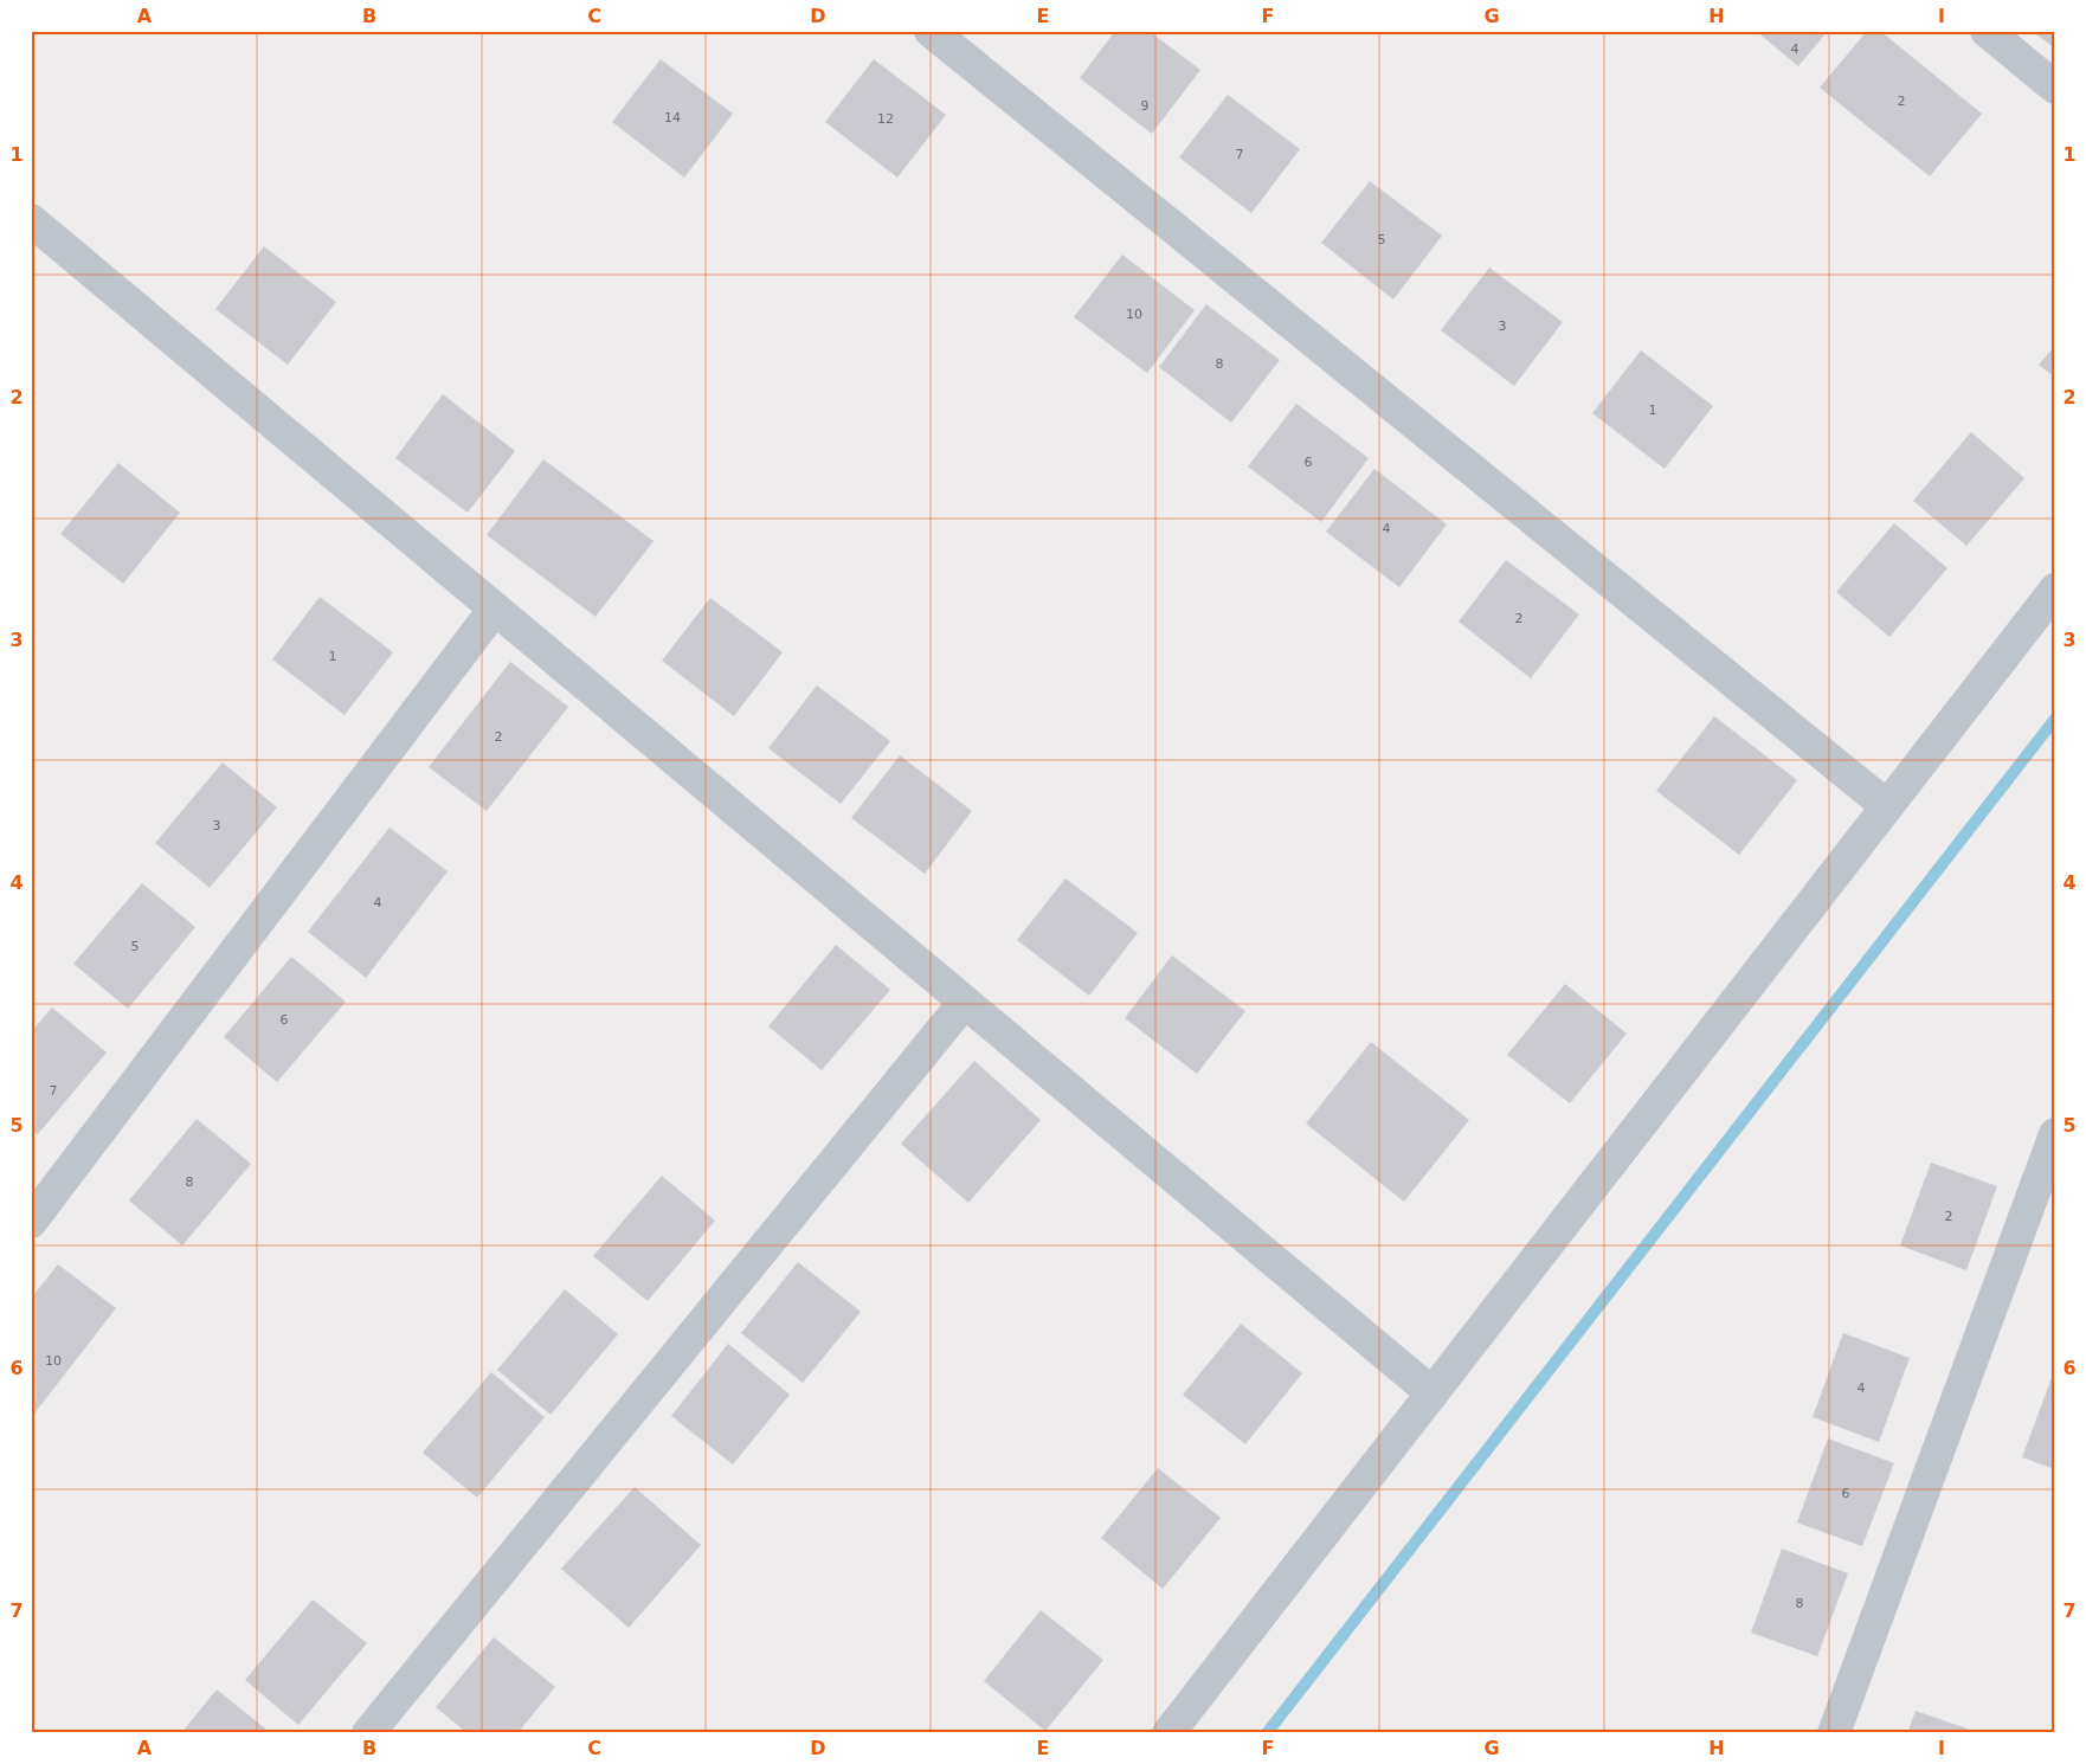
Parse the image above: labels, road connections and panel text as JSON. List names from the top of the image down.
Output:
{
  "house_numbers": [
    "4",
    "2",
    "9",
    "14",
    "12",
    "7",
    "5",
    "10",
    "3",
    "8",
    "1",
    "6",
    "4",
    "2",
    "1",
    "2",
    "3",
    "4",
    "5",
    "6",
    "7",
    "8",
    "2",
    "10",
    "4",
    "6",
    "8"
  ],
  "grid": {
    "columns": [
      "A",
      "B",
      "C",
      "D",
      "E",
      "F",
      "G",
      "H",
      "I"
    ],
    "rows": [
      "1",
      "2",
      "3",
      "4",
      "5",
      "6",
      "7"
    ]
  }
}
